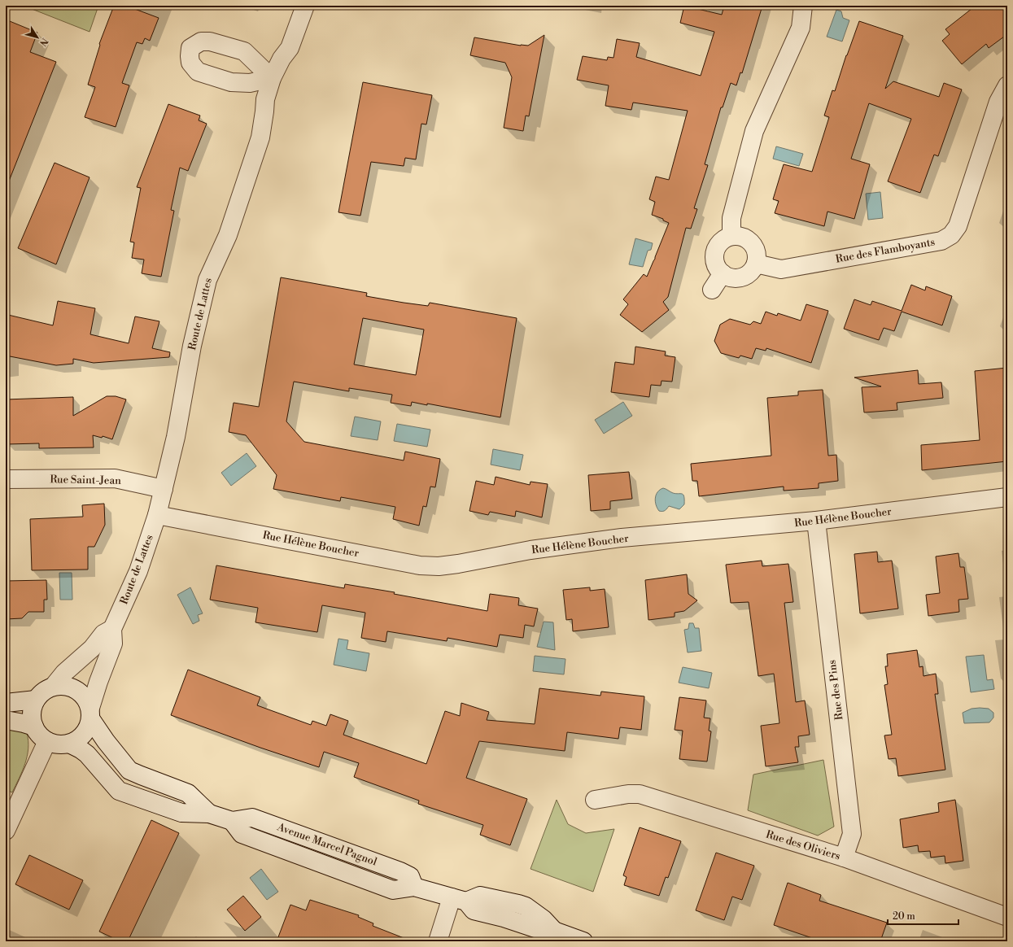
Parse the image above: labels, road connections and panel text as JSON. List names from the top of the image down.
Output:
{
  "streets": {
    "street": [
      "Rue des Flamboyants",
      "Route de Lattes",
      "Rue Saint-Jean",
      "Rue Hélène Boucher",
      "Rue des Pins",
      "Avenue Marcel Pagnol",
      "Rue des Oliviers"
    ]
  },
  "crossings": [
    ["Route de Lattes", "Rue Saint-Jean"],
    ["Route de Lattes", "Rue Hélène Boucher"],
    ["Rue Hélène Boucher", "Rue des Pins"],
    ["Rue des Pins", "Rue des Oliviers"]
  ],
  "scale_bar": "20 m",
  "north": "bottom right"
}
